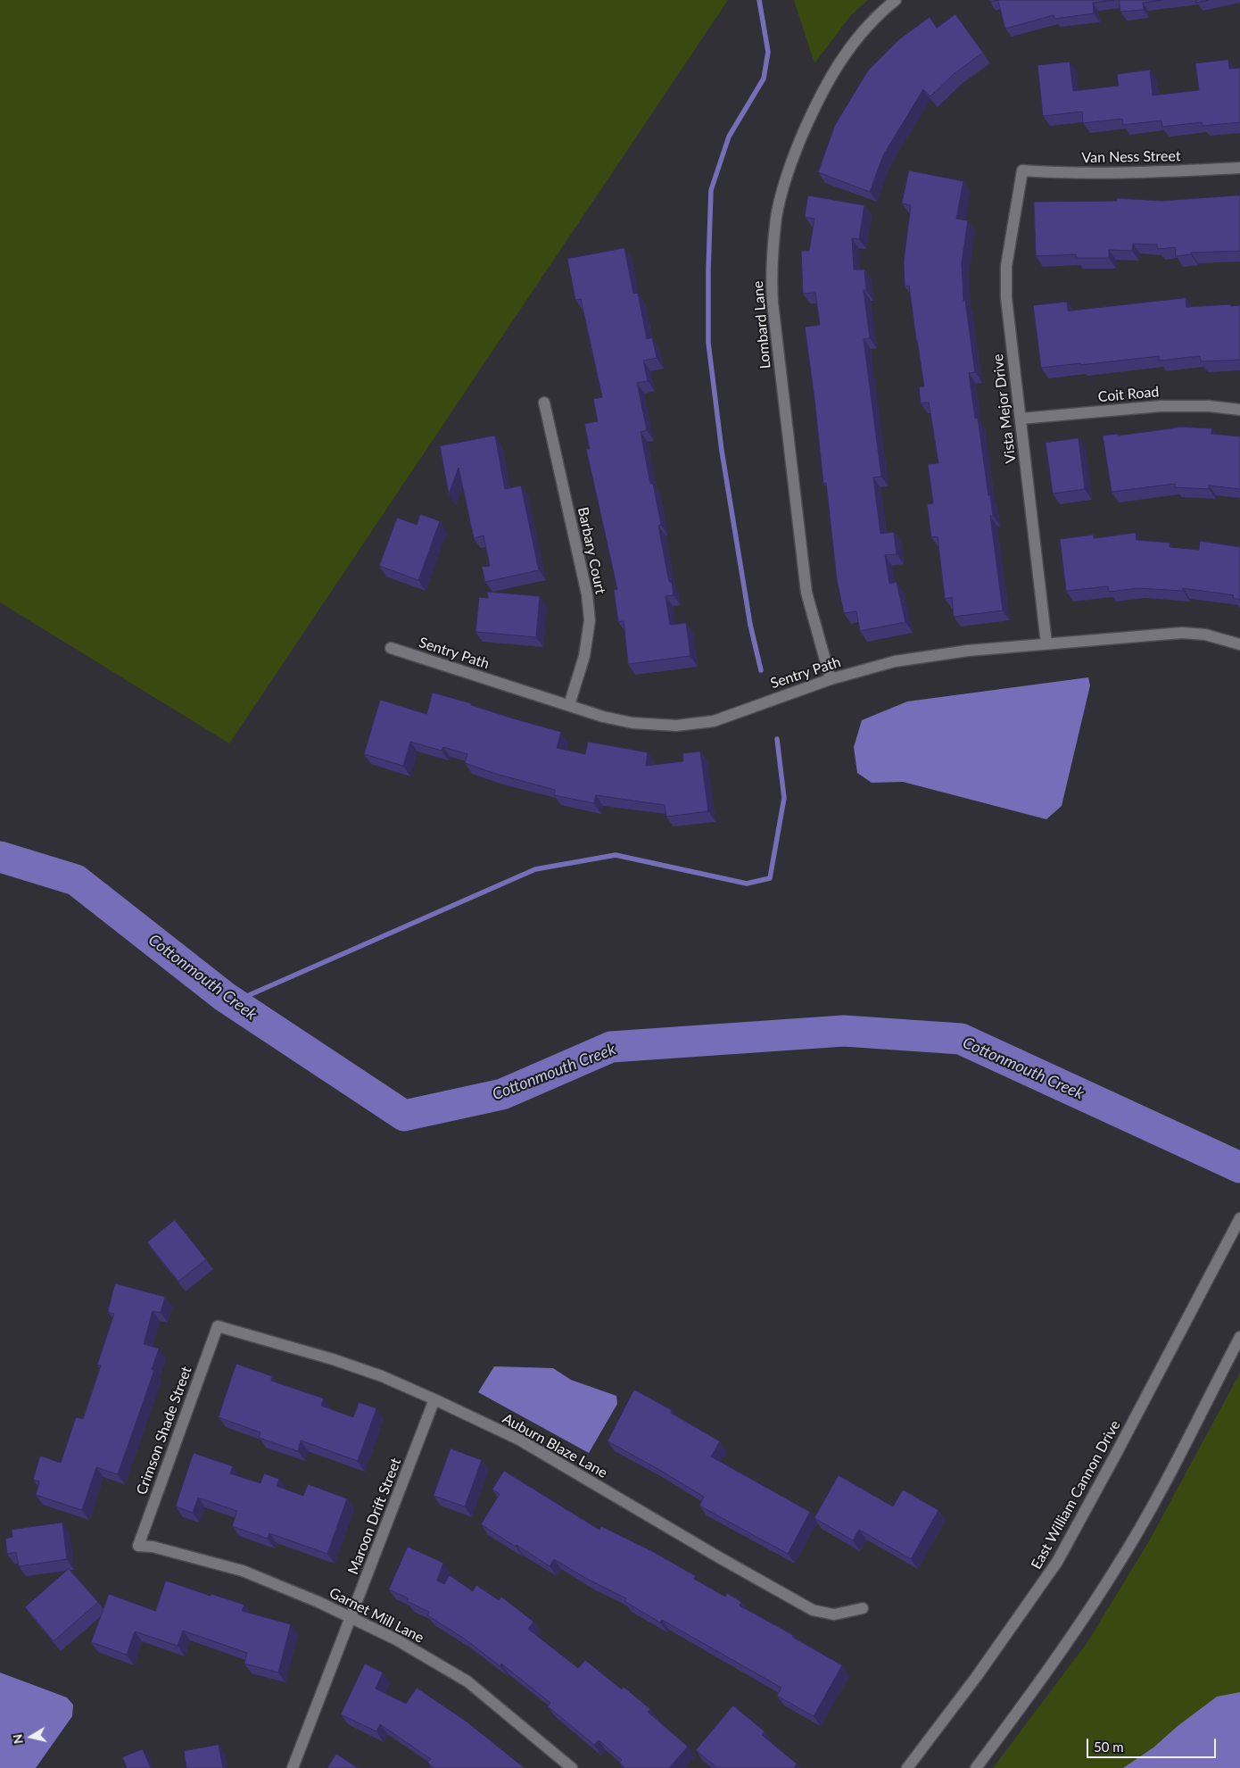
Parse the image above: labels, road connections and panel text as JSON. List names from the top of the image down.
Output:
{
  "streets": {
    "street": [
      "Van Ness Street",
      "Lombard Lane",
      "Coit Road",
      "Vista Mejor Drive",
      "Barbary Court",
      "Sentry Path",
      "Crimson Shade Street",
      "Auburn Blaze Lane",
      "East William Cannon Drive",
      "Maroon Drift Street",
      "Garnet Mill Lane"
    ]
  },
  "crossings": [
    ["Van Ness Street", "Vista Mejor Drive"],
    ["Lombard Lane", "Sentry Path"],
    ["Coit Road", "Vista Mejor Drive"],
    ["Vista Mejor Drive", "Sentry Path"],
    ["Barbary Court", "Sentry Path"],
    ["Crimson Shade Street", "Auburn Blaze Lane"],
    ["Crimson Shade Street", "Garnet Mill Lane"],
    ["Auburn Blaze Lane", "Maroon Drift Street"],
    ["Maroon Drift Street", "Garnet Mill Lane"]
  ],
  "water": ["Cottonmouth Creek"],
  "scale_bar": "50 m",
  "north": "left"
}
